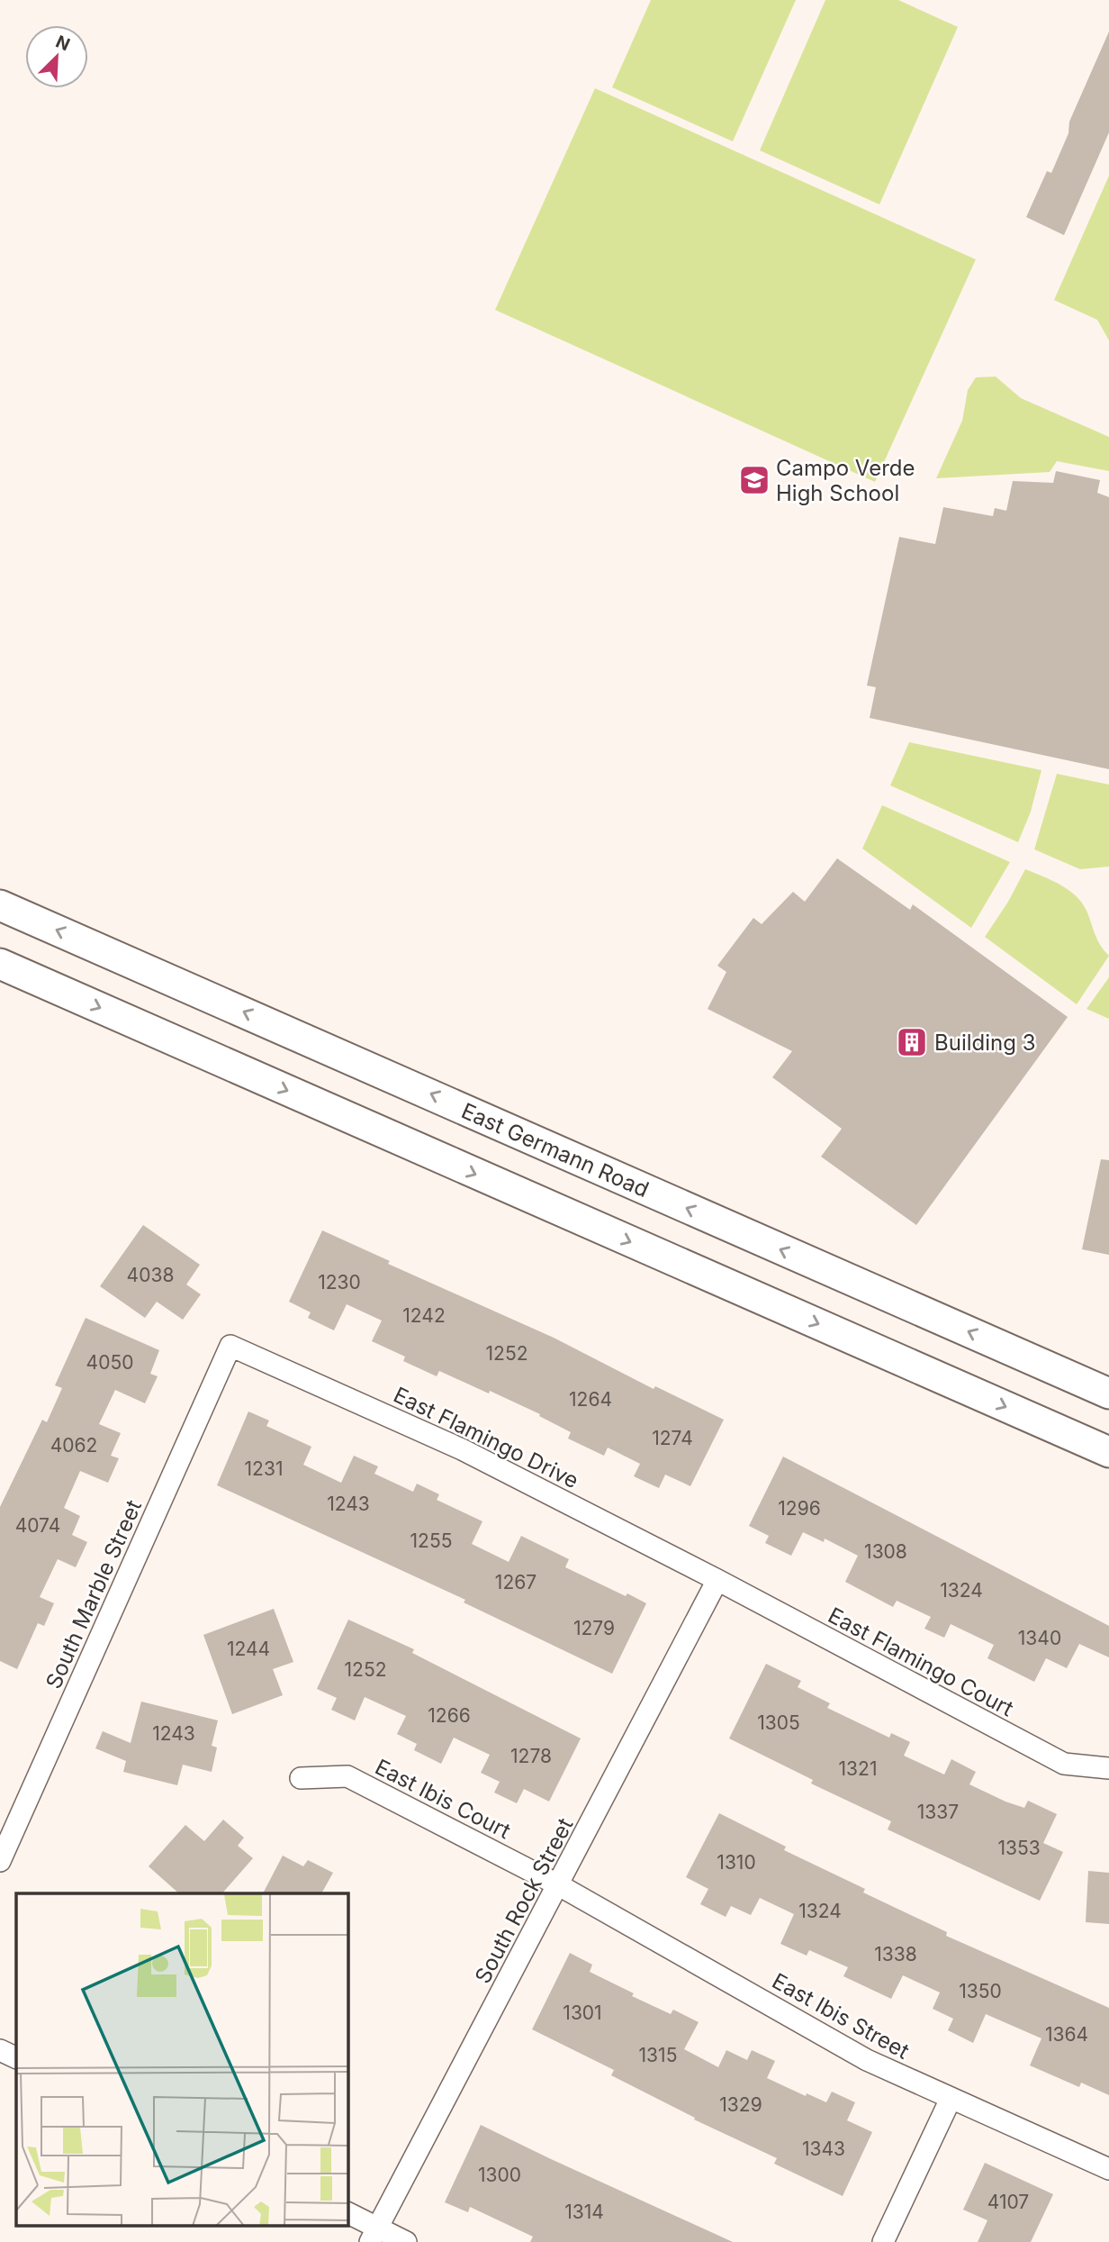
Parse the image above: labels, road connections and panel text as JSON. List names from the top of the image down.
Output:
{
  "streets": {
    "main road": ["East Germann Road"],
    "street": [
      "East Flamingo Drive",
      "South Marble Street",
      "East Flamingo Court",
      "East Ibis Court",
      "South Rock Street",
      "East Ibis Street"
    ]
  },
  "crossings": [
    ["East Flamingo Drive", "South Marble Street"],
    ["East Flamingo Drive", "East Flamingo Court"],
    ["East Flamingo Drive", "South Rock Street"],
    ["East Flamingo Court", "South Rock Street"],
    ["East Ibis Court", "South Rock Street"],
    ["East Ibis Court", "East Ibis Street"],
    ["South Rock Street", "East Ibis Street"]
  ],
  "places": {
    "school or university": ["Campo Verde High School"],
    "building": ["Building 3"]
  },
  "house_numbers": [
    "4038",
    "1230",
    "1242",
    "1252",
    "4050",
    "1264",
    "1274",
    "4062",
    "1231",
    "1243",
    "1296",
    "4074",
    "1255",
    "1308",
    "1267",
    "1324",
    "1279",
    "1340",
    "1244",
    "1252",
    "1266",
    "1305",
    "1243",
    "1278",
    "1321",
    "1337",
    "1353",
    "1310",
    "1324",
    "1338",
    "1350",
    "1301",
    "1364",
    "1315",
    "1329",
    "1343",
    "1300",
    "4107",
    "1314"
  ],
  "north": "top right"
}
